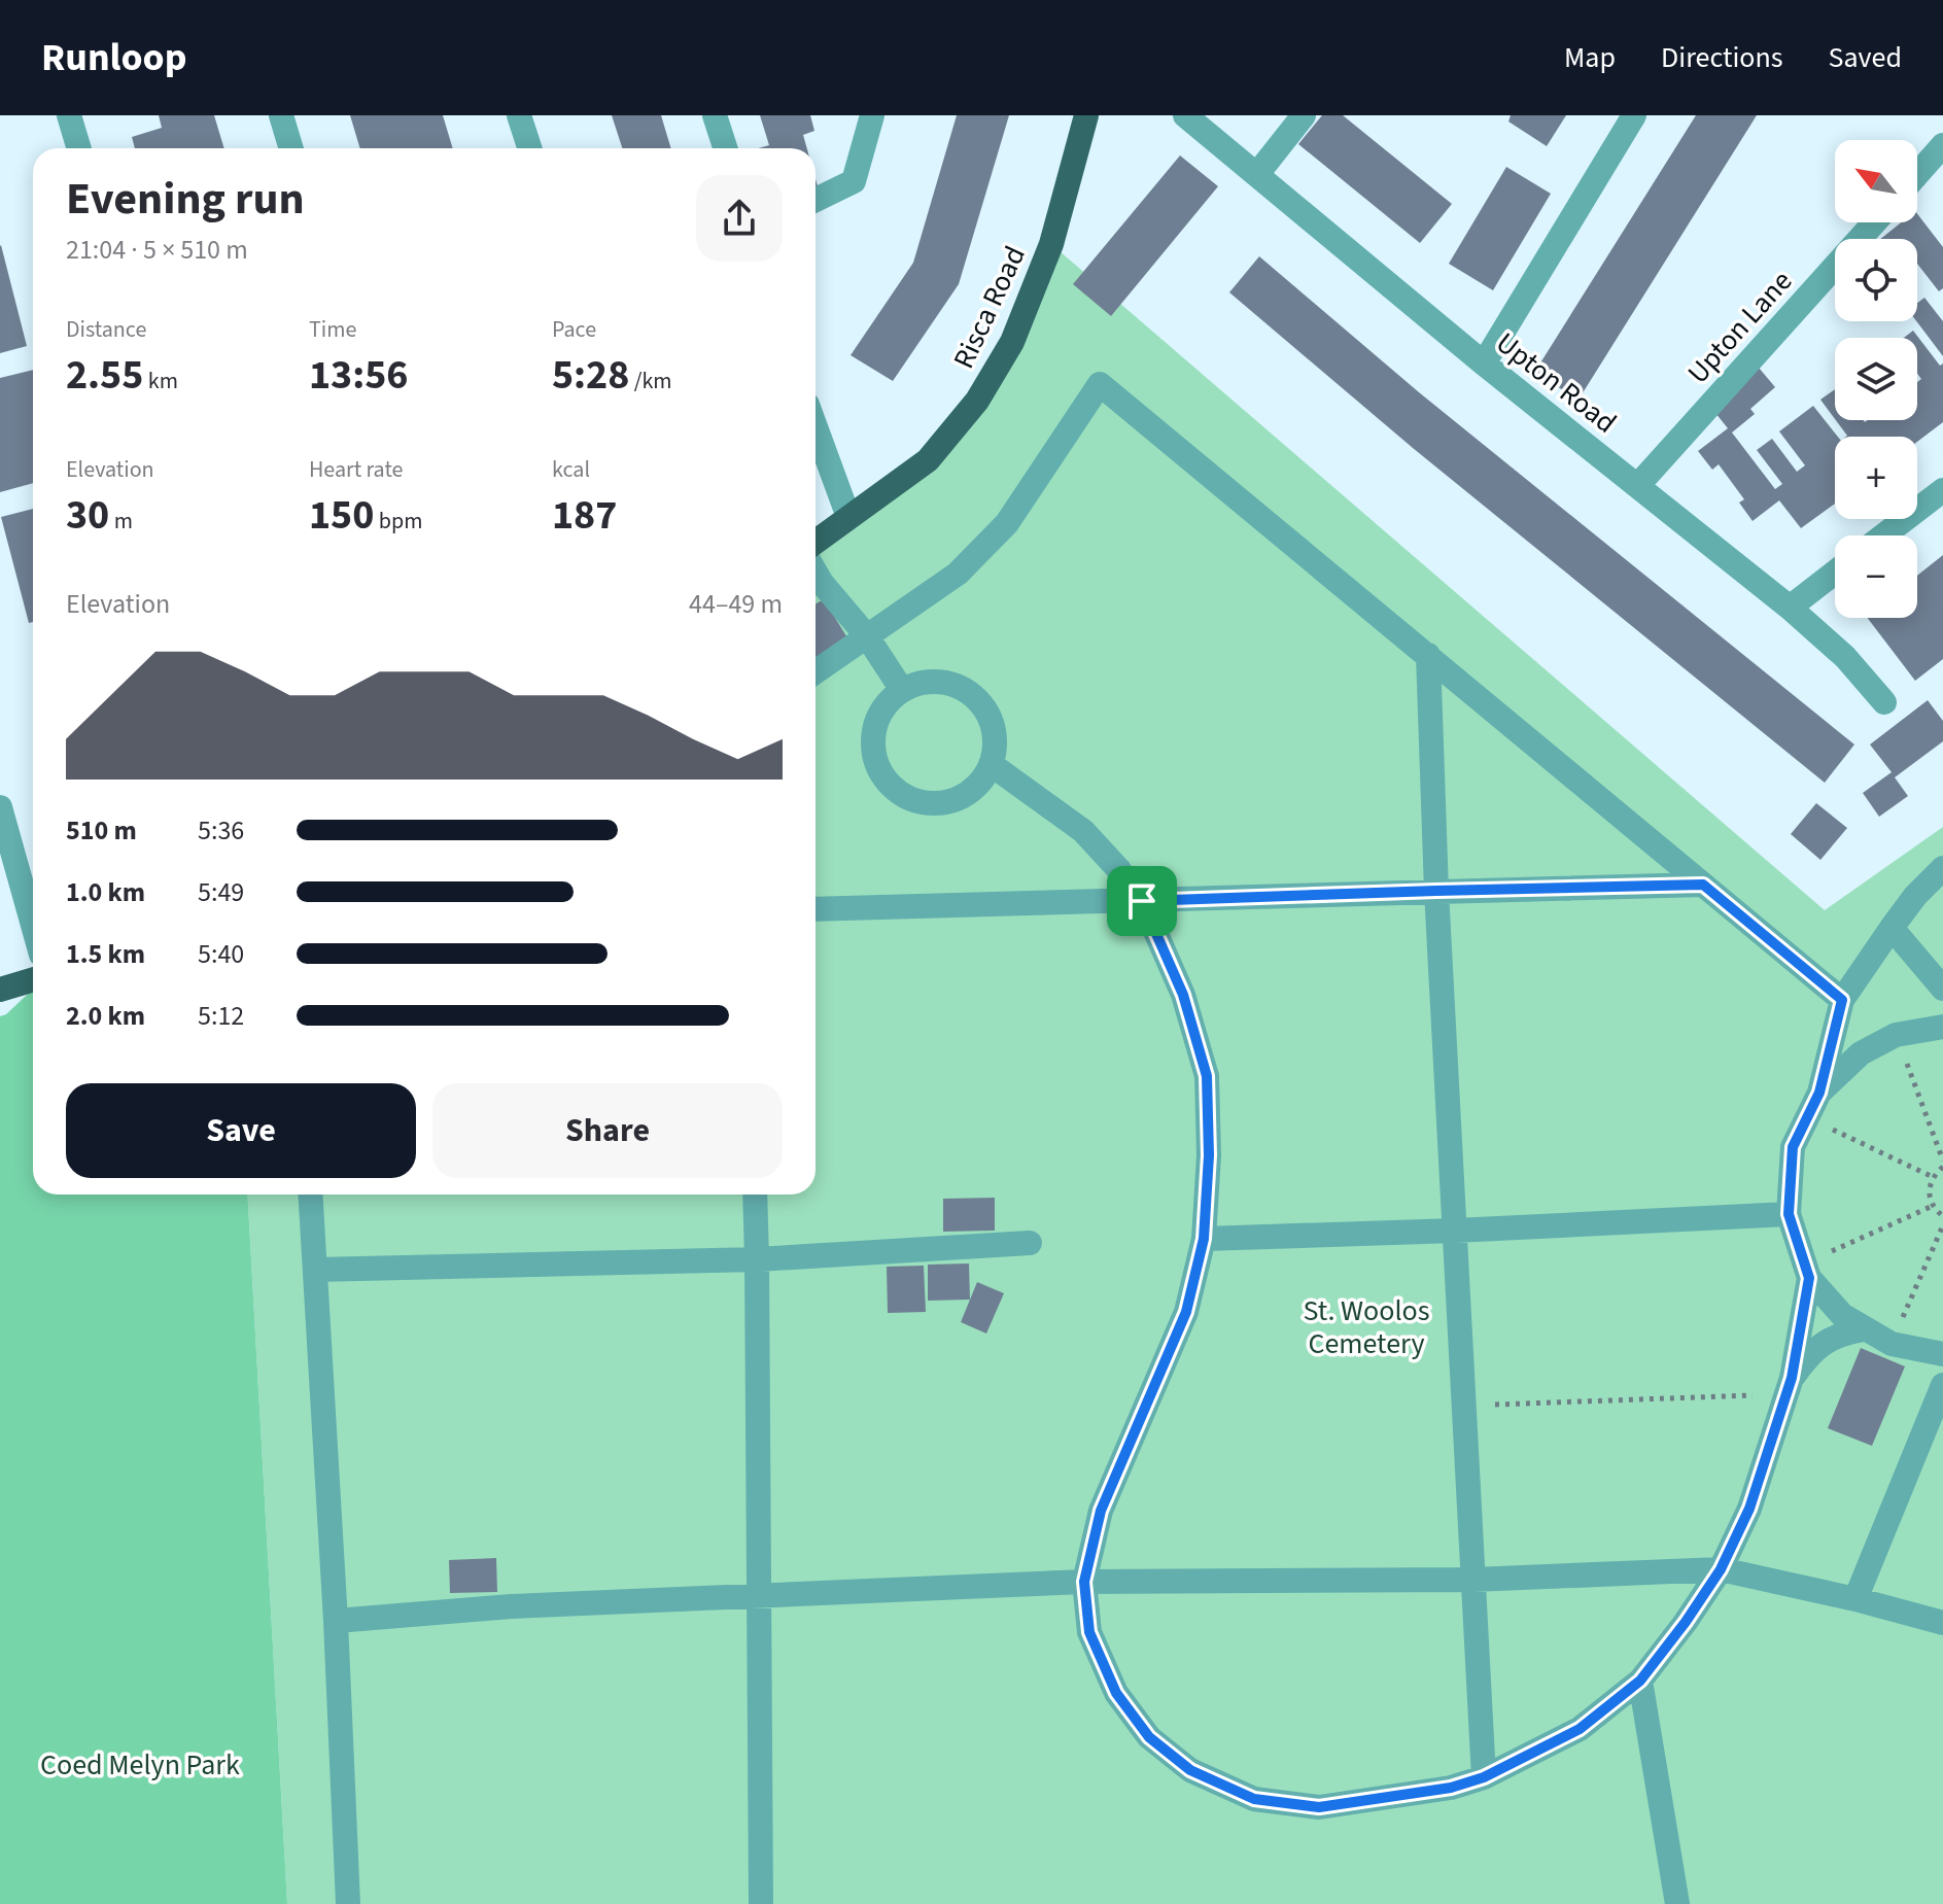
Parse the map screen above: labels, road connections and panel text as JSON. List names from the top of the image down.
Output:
{
  "streets": {
    "main road": ["Risca Road"],
    "street": ["Upton Lane", "Upton Road"]
  },
  "crossings": [
    ["Upton Lane", "Upton Road"]
  ],
  "parks": ["St. Woolos Cemetery", "Coed Melyn Park"],
  "north": "top left",
  "page": {
    "header": "Runloop",
    "nav": ["Map", "Directions", "Saved"],
    "map_buttons": ["+", "−"],
    "heading": ["Evening run", "21:04 · 5 × 510 m"],
    "stats": [
      ["Distance", "2.55 km"],
      ["Time", "13:56"],
      ["Pace", "5:28 /km"],
      ["Elevation", "30 m"],
      ["Heart rate", "150 bpm"],
      ["kcal", "187"]
    ],
    "chart": ["Elevation", "44–49 m"],
    "list": [
      {
        "name": "510 m",
        "note": "5:36"
      },
      {
        "name": "1.0 km",
        "note": "5:49"
      },
      {
        "name": "1.5 km",
        "note": "5:40"
      },
      {
        "name": "2.0 km",
        "note": "5:12"
      }
    ],
    "buttons": ["Save", "Share"]
  }
}
